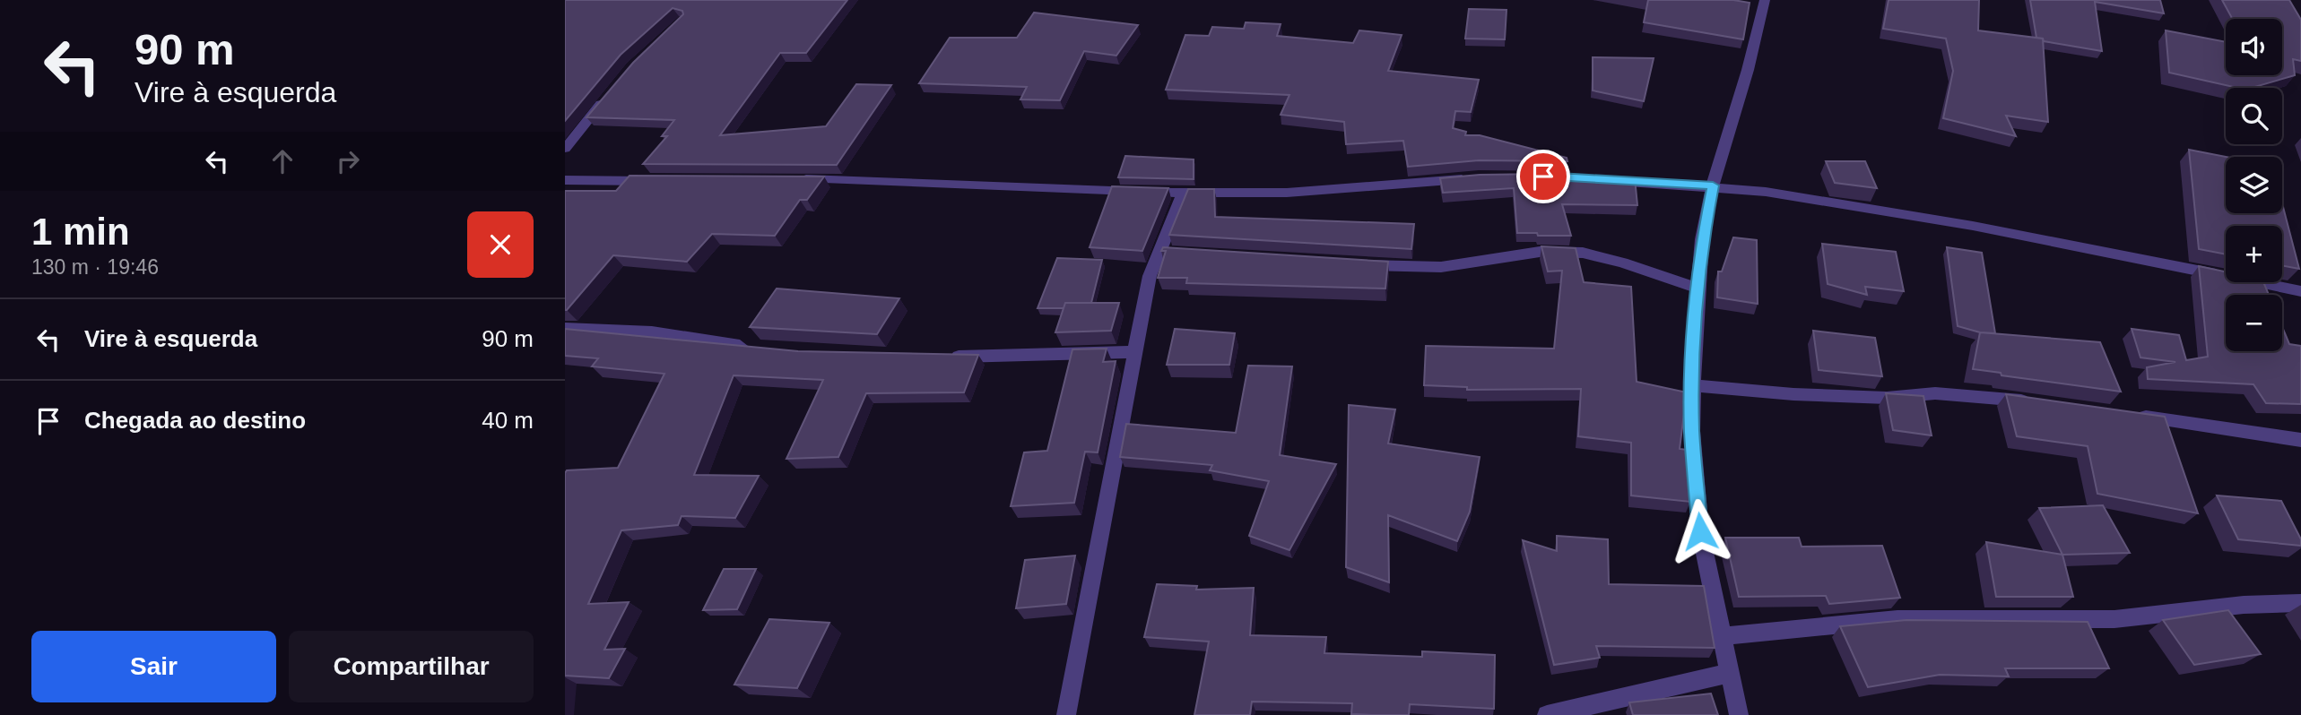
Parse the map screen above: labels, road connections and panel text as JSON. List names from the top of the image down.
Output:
{
  "page": {
    "turn": ["90 m", "Vire à esquerda"],
    "map_buttons": ["+", "−"],
    "heading": ["1 min", "130 m · 19:46"],
    "list": [
      {
        "name": "Vire à esquerda",
        "value": "90 m"
      },
      {
        "name": "Chegada ao destino",
        "value": "40 m"
      }
    ],
    "buttons": ["Sair", "Compartilhar"]
  }
}
